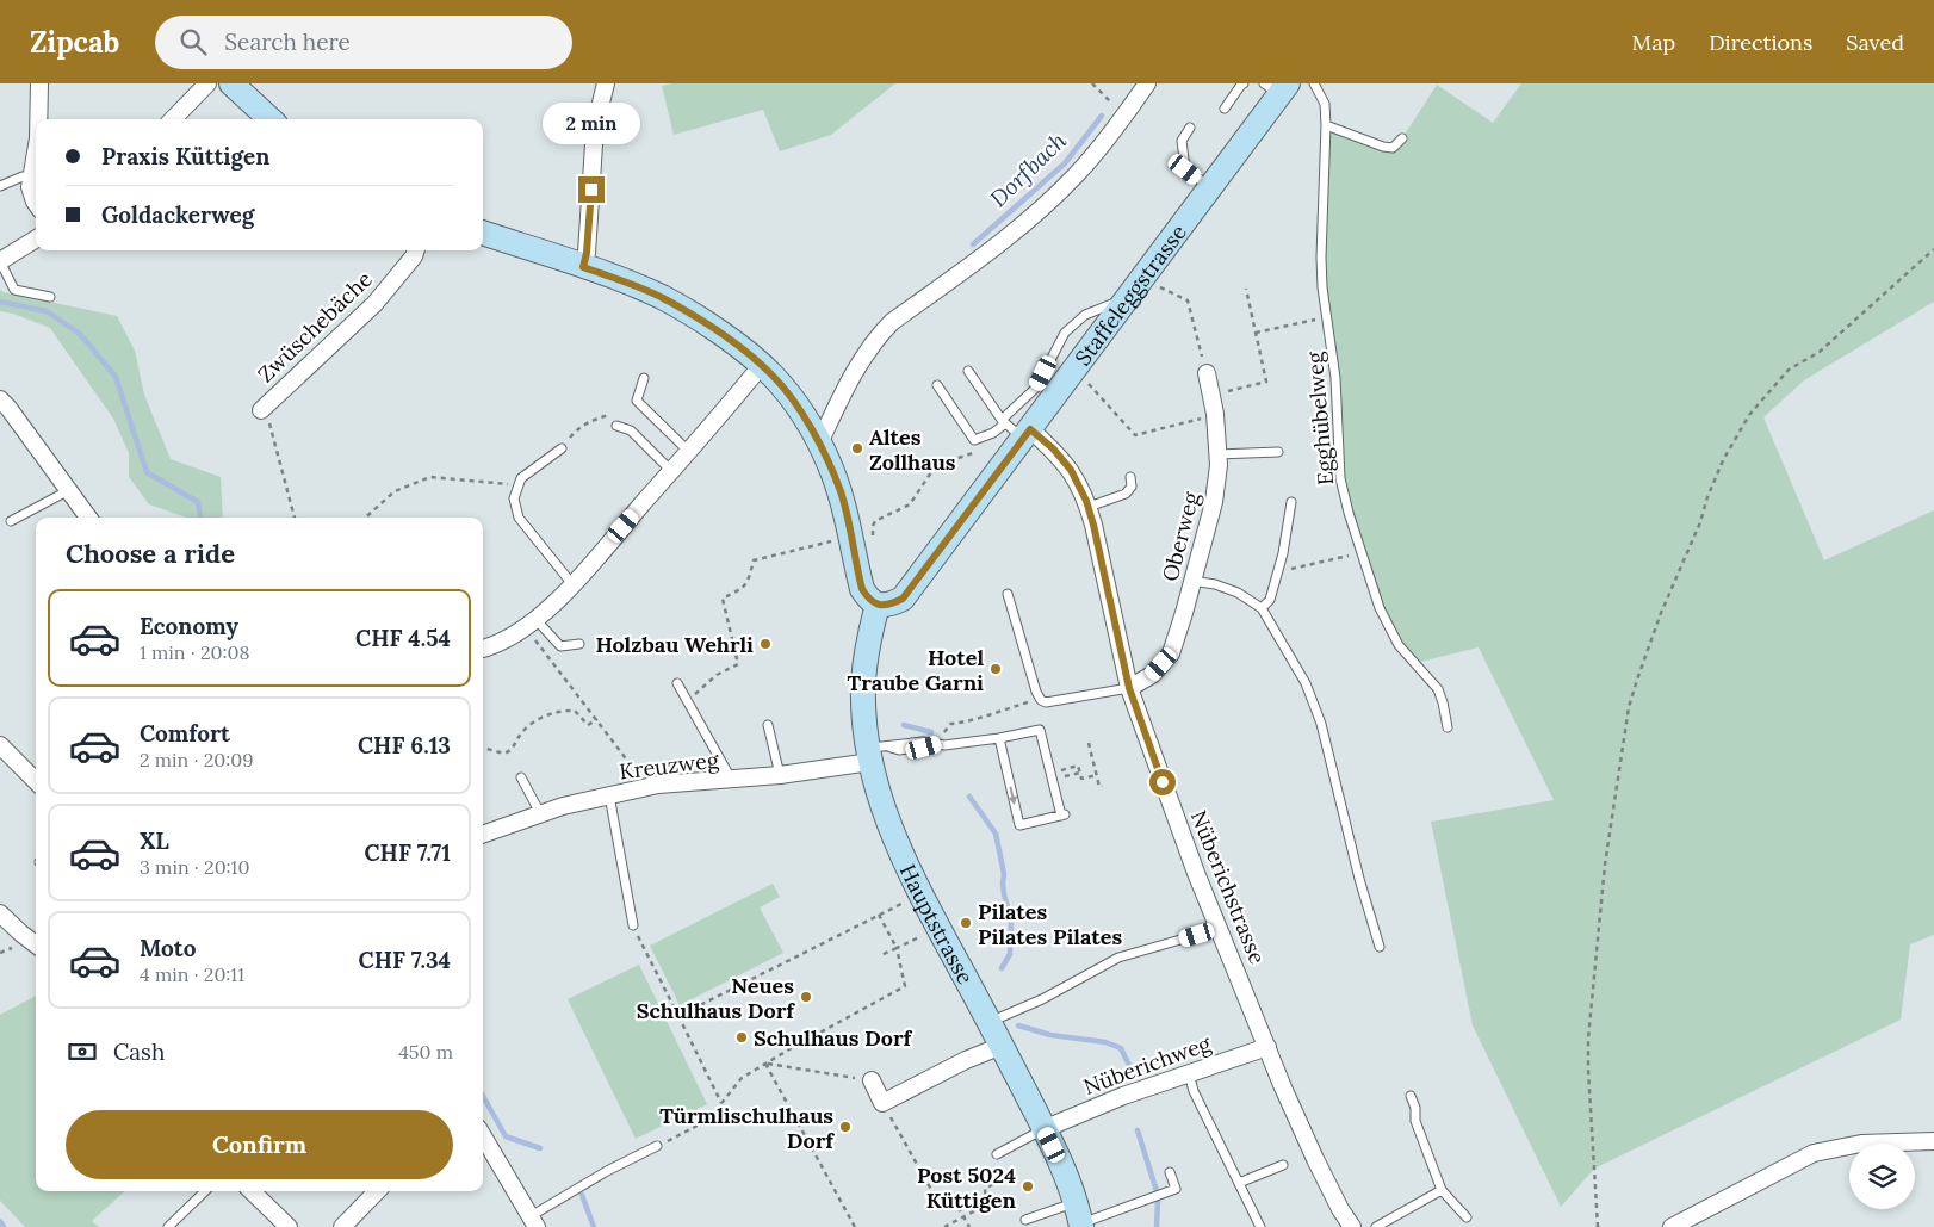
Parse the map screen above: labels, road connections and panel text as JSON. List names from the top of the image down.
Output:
{
  "streets": {
    "street": [
      "Staffeleggstrasse",
      "Zwüschebäche",
      "Oberweg",
      "Kreuzweg",
      "Nüberichstrasse",
      "Hauptstrasse",
      "Nüberichweg"
    ],
    "lane": ["Egghübelweg"]
  },
  "crossings": [
    ["Staffeleggstrasse", "Nüberichstrasse"],
    ["Staffeleggstrasse", "Hauptstrasse"],
    ["Oberweg", "Nüberichstrasse"],
    ["Kreuzweg", "Hauptstrasse"],
    ["Nüberichstrasse", "Nüberichweg"],
    ["Hauptstrasse", "Nüberichweg"]
  ],
  "water": ["Dorfbach"],
  "places": [
    "Altes Zollhaus",
    "Holzbau Wehrli",
    "Hotel Traube Garni",
    "Pilates Pilates Pilates",
    "Neues Schulhaus Dorf",
    "Schulhaus Dorf",
    "Türmlischulhaus Dorf",
    "Post 5024 Küttigen"
  ],
  "page": {
    "header": "Zipcab",
    "search": "Search here",
    "nav": ["Map", "Directions", "Saved"],
    "bubble": "2 min",
    "banner": ["Praxis Küttigen", "Goldackerweg"],
    "heading": "Choose a ride",
    "list": [
      {
        "name": "Economy",
        "note": "1 min · 20:08",
        "value": "CHF 4.54"
      },
      {
        "name": "Comfort",
        "note": "2 min · 20:09",
        "value": "CHF 6.13"
      },
      {
        "name": "XL",
        "note": "3 min · 20:10",
        "value": "CHF 7.71"
      },
      {
        "name": "Moto",
        "note": "4 min · 20:11",
        "value": "CHF 7.34"
      }
    ],
    "pay": ["Cash", "450 m"],
    "buttons": "Confirm"
  }
}
